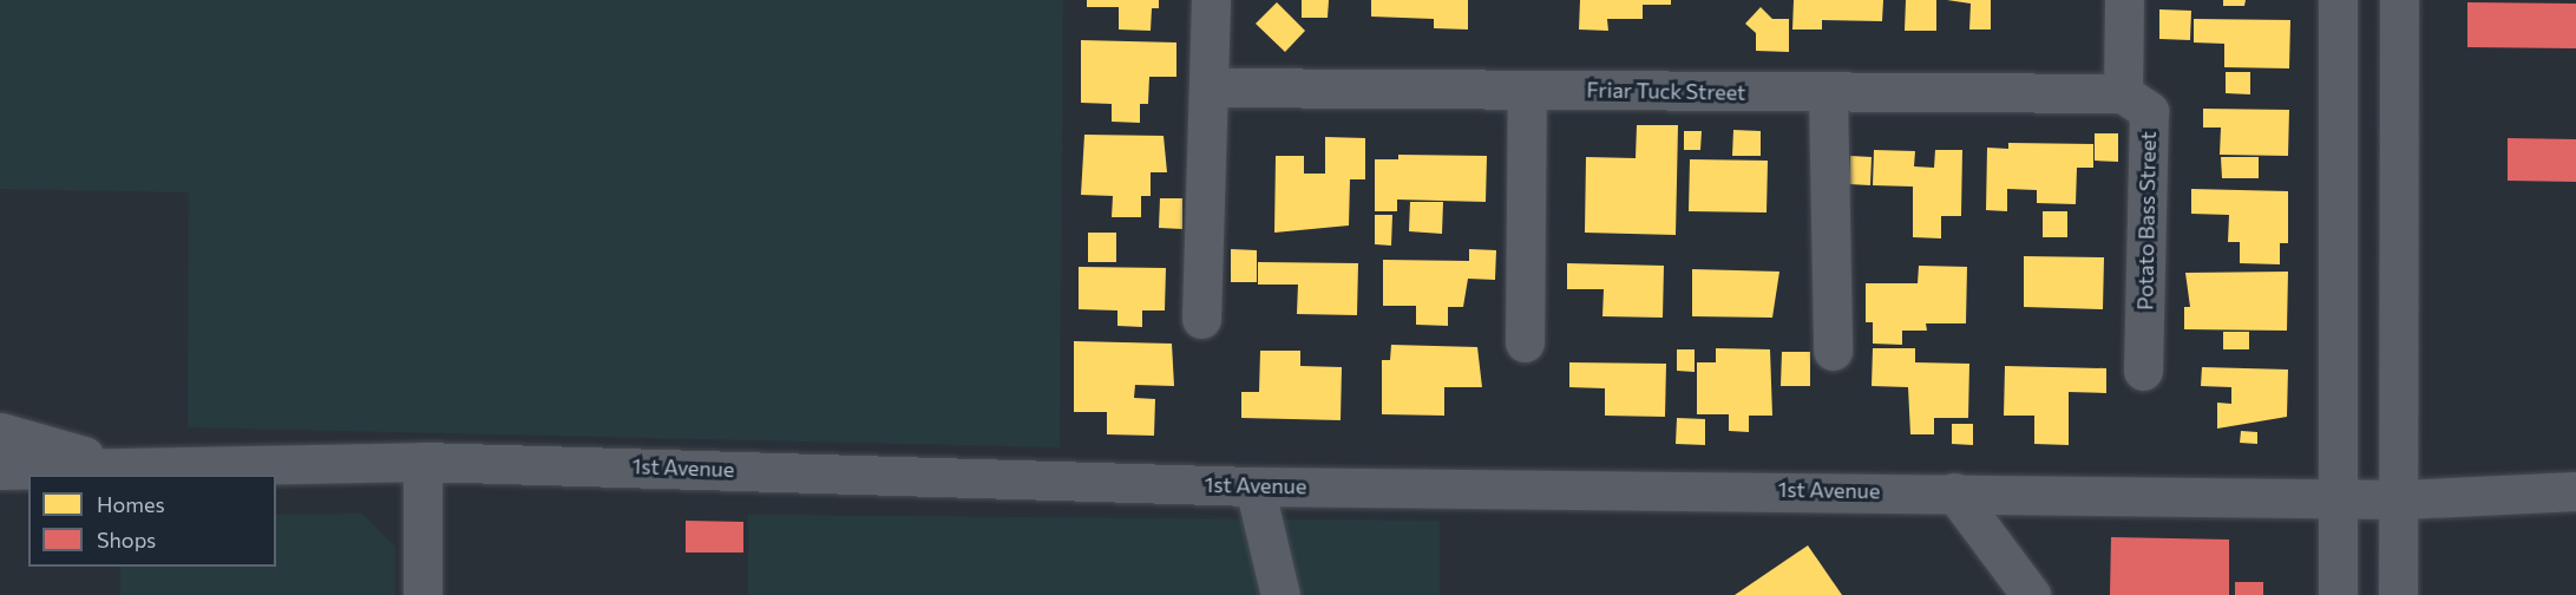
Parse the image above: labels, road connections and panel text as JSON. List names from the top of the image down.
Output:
{
  "streets": {
    "street": ["Friar Tuck Street", "Potato Bass Street", "1st Avenue"]
  },
  "crossings": [
    ["Friar Tuck Street", "Potato Bass Street"]
  ],
  "legend": ["Homes", "Shops"]
}
